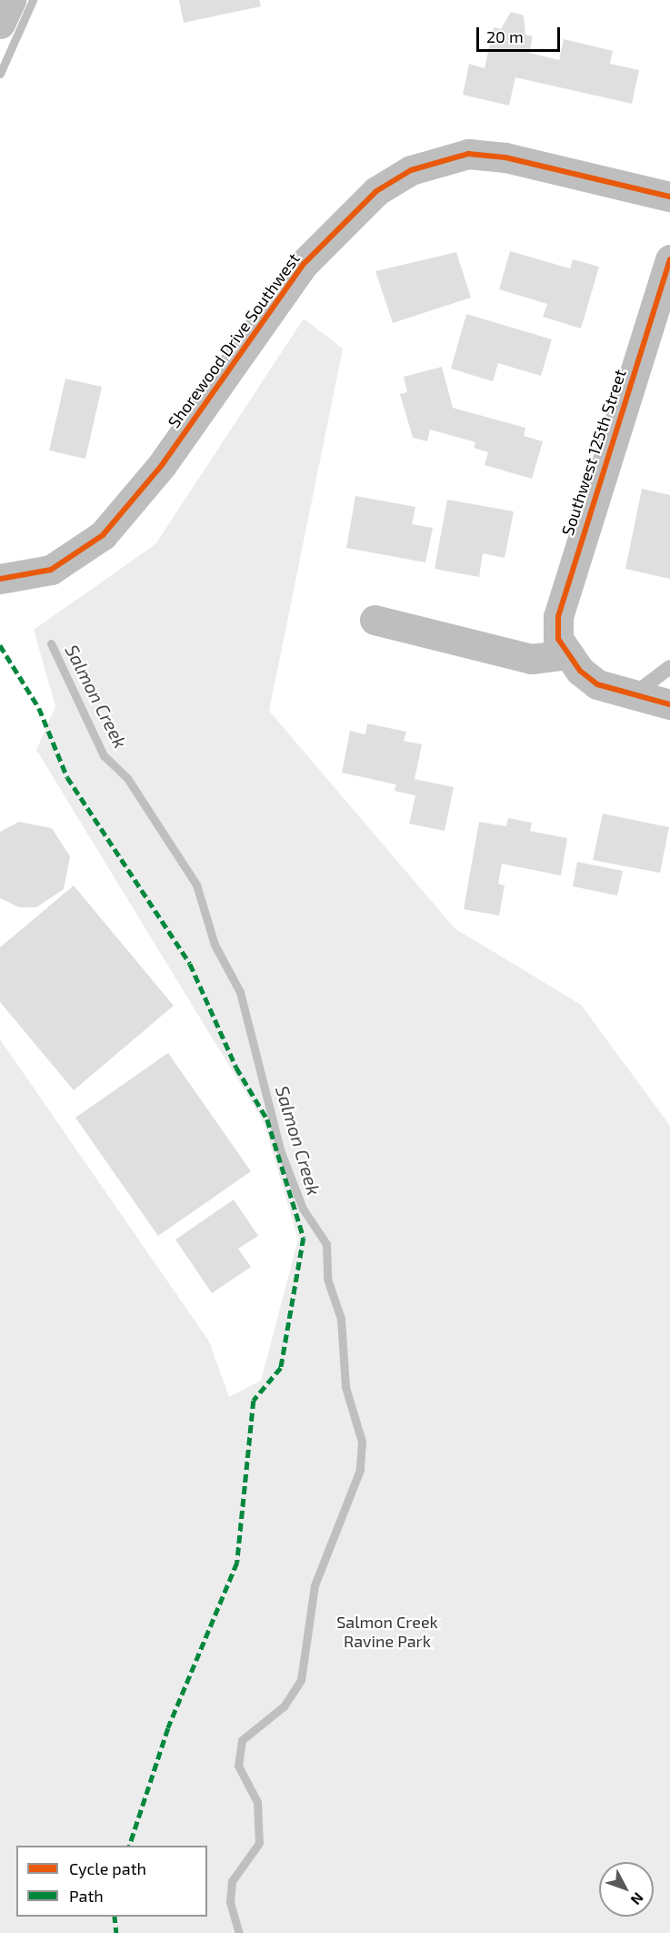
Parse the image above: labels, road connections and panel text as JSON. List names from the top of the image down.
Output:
{
  "streets": {
    "street": ["Shorewood Drive Southwest", "Southwest 125th Street"]
  },
  "water": ["Salmon Creek"],
  "parks": ["Salmon Creek Ravine Park"],
  "legend": ["Cycle path", "Path"],
  "scale_bar": "20 m",
  "north": "bottom right"
}
